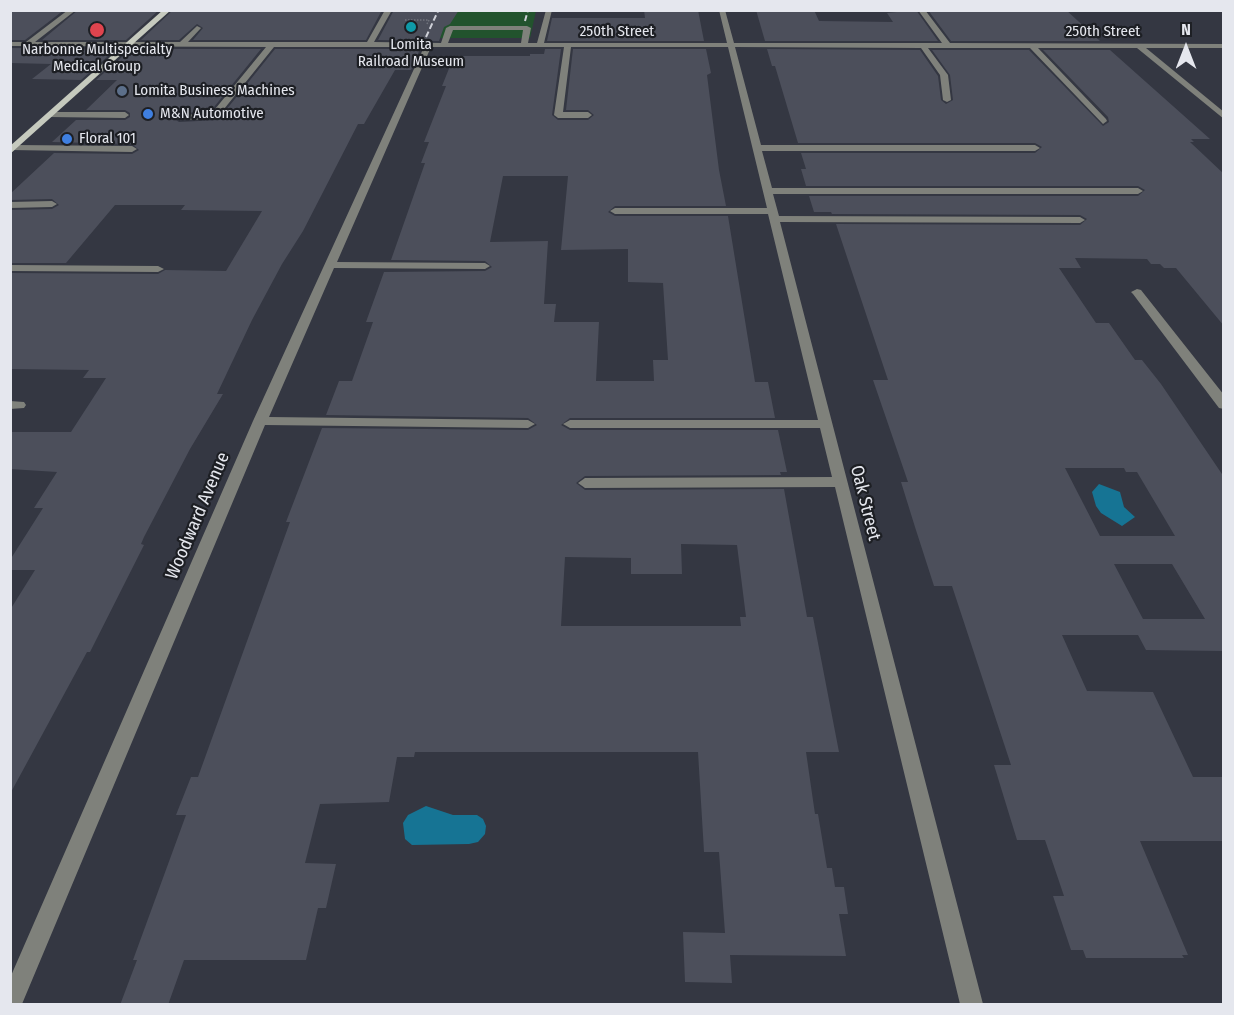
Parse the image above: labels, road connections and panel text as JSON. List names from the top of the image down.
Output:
{
  "streets": {
    "street": ["250th Street", "Oak Street", "Woodward Avenue"]
  },
  "crossings": [
    ["250th Street", "Oak Street"],
    ["250th Street", "Woodward Avenue"]
  ],
  "places": [
    "Lomita Railroad Museum",
    "Narbonne Multispecialty Medical Group",
    "Lomita Business Machines",
    "M&N Automotive",
    "Floral 101"
  ],
  "north": "top"
}
